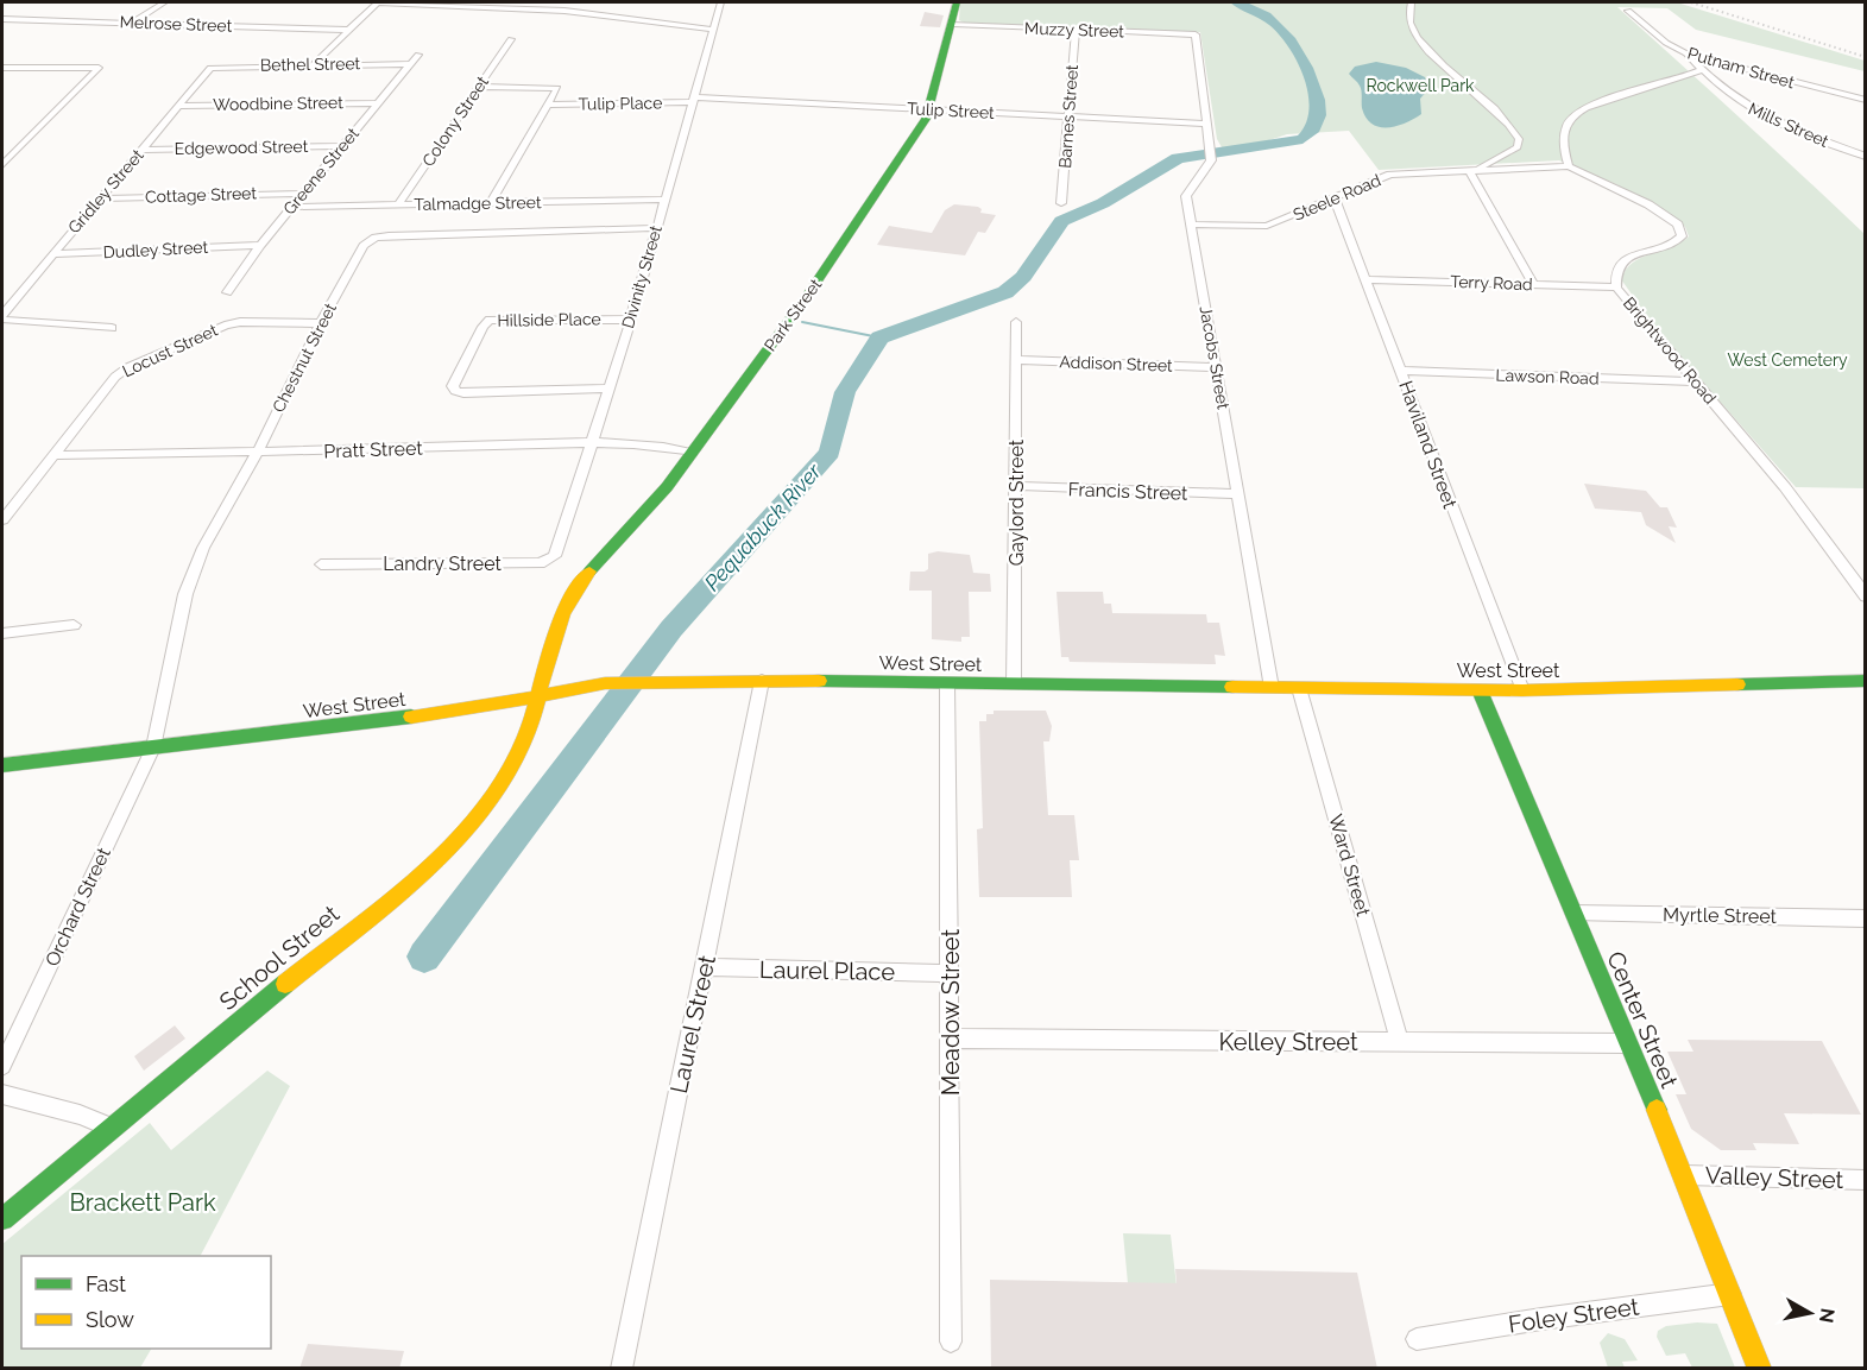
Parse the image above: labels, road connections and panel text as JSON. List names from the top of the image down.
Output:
{
  "streets": {
    "main road": [
      "Park Street",
      "West Street",
      "School Street",
      "Center Street"
    ],
    "street": [
      "Melrose Street",
      "Muzzy Street",
      "Bethel Street",
      "Putnam Street",
      "Woodbine Street",
      "Tulip Place",
      "Tulip Street",
      "Barnes Street",
      "Colony Street",
      "Mills Street",
      "Edgewood Street",
      "Greene Street",
      "Gridley Street",
      "Cottage Street",
      "Steele Road",
      "Talmadge Street",
      "Dudley Street",
      "Divinity Street",
      "Terry Road",
      "Hillside Place",
      "Locust Street",
      "Brightwood Road",
      "Chestnut Street",
      "Jacobs Street",
      "Addison Street",
      "Lawson Road",
      "Haviland Street",
      "Pratt Street",
      "Francis Street",
      "Gaylord Street",
      "Landry Street",
      "Ward Street",
      "Orchard Street",
      "Myrtle Street",
      "Laurel Place",
      "Meadow Street",
      "Laurel Street",
      "Kelley Street",
      "Valley Street",
      "Foley Street"
    ]
  },
  "crossings": [
    ["Muzzy Street", "Barnes Street"],
    ["Muzzy Street", "Park Street"],
    ["Muzzy Street", "Jacobs Street"],
    ["Bethel Street", "Greene Street"],
    ["Bethel Street", "Gridley Street"],
    ["Putnam Street", "Mills Street"],
    ["Woodbine Street", "Greene Street"],
    ["Woodbine Street", "Gridley Street"],
    ["Tulip Place", "Tulip Street"],
    ["Tulip Place", "Divinity Street"],
    ["Tulip Street", "Barnes Street"],
    ["Tulip Street", "Divinity Street"],
    ["Tulip Street", "Park Street"],
    ["Tulip Street", "Jacobs Street"],
    ["Colony Street", "Talmadge Street"],
    ["Edgewood Street", "Greene Street"],
    ["Edgewood Street", "Gridley Street"],
    ["Greene Street", "Cottage Street"],
    ["Greene Street", "Talmadge Street"],
    ["Greene Street", "Dudley Street"],
    ["Gridley Street", "Cottage Street"],
    ["Gridley Street", "Dudley Street"],
    ["Steele Road", "Brightwood Road"],
    ["Steele Road", "Jacobs Street"],
    ["Steele Road", "Haviland Street"],
    ["Talmadge Street", "Divinity Street"],
    ["Divinity Street", "Hillside Place"],
    ["Divinity Street", "Chestnut Street"],
    ["Divinity Street", "Pratt Street"],
    ["Divinity Street", "Landry Street"],
    ["Terry Road", "Brightwood Road"],
    ["Terry Road", "Haviland Street"],
    ["Park Street", "Pratt Street"],
    ["Park Street", "West Street"],
    ["Park Street", "School Street"],
    ["Locust Street", "Chestnut Street"],
    ["Locust Street", "Pratt Street"],
    ["Brightwood Road", "Lawson Road"],
    ["Chestnut Street", "Pratt Street"],
    ["Chestnut Street", "West Street"],
    ["Chestnut Street", "Orchard Street"],
    ["Jacobs Street", "Addison Street"],
    ["Jacobs Street", "Francis Street"],
    ["Jacobs Street", "West Street"],
    ["Addison Street", "Gaylord Street"],
    ["Lawson Road", "Haviland Street"],
    ["Haviland Street", "West Street"],
    ["Francis Street", "Gaylord Street"],
    ["Gaylord Street", "West Street"],
    ["West Street", "Ward Street"],
    ["West Street", "Orchard Street"],
    ["West Street", "School Street"],
    ["West Street", "Meadow Street"],
    ["West Street", "Center Street"],
    ["West Street", "Laurel Street"],
    ["Ward Street", "Kelley Street"],
    ["Myrtle Street", "Center Street"],
    ["Laurel Place", "Meadow Street"],
    ["Laurel Place", "Laurel Street"],
    ["Meadow Street", "Kelley Street"],
    ["Center Street", "Kelley Street"],
    ["Center Street", "Valley Street"],
    ["Center Street", "Foley Street"]
  ],
  "water": ["Pequabuck River"],
  "parks": ["Rockwell Park", "West Cemetery", "Brackett Park"],
  "legend": ["Fast", "Slow"],
  "north": "right"
}
